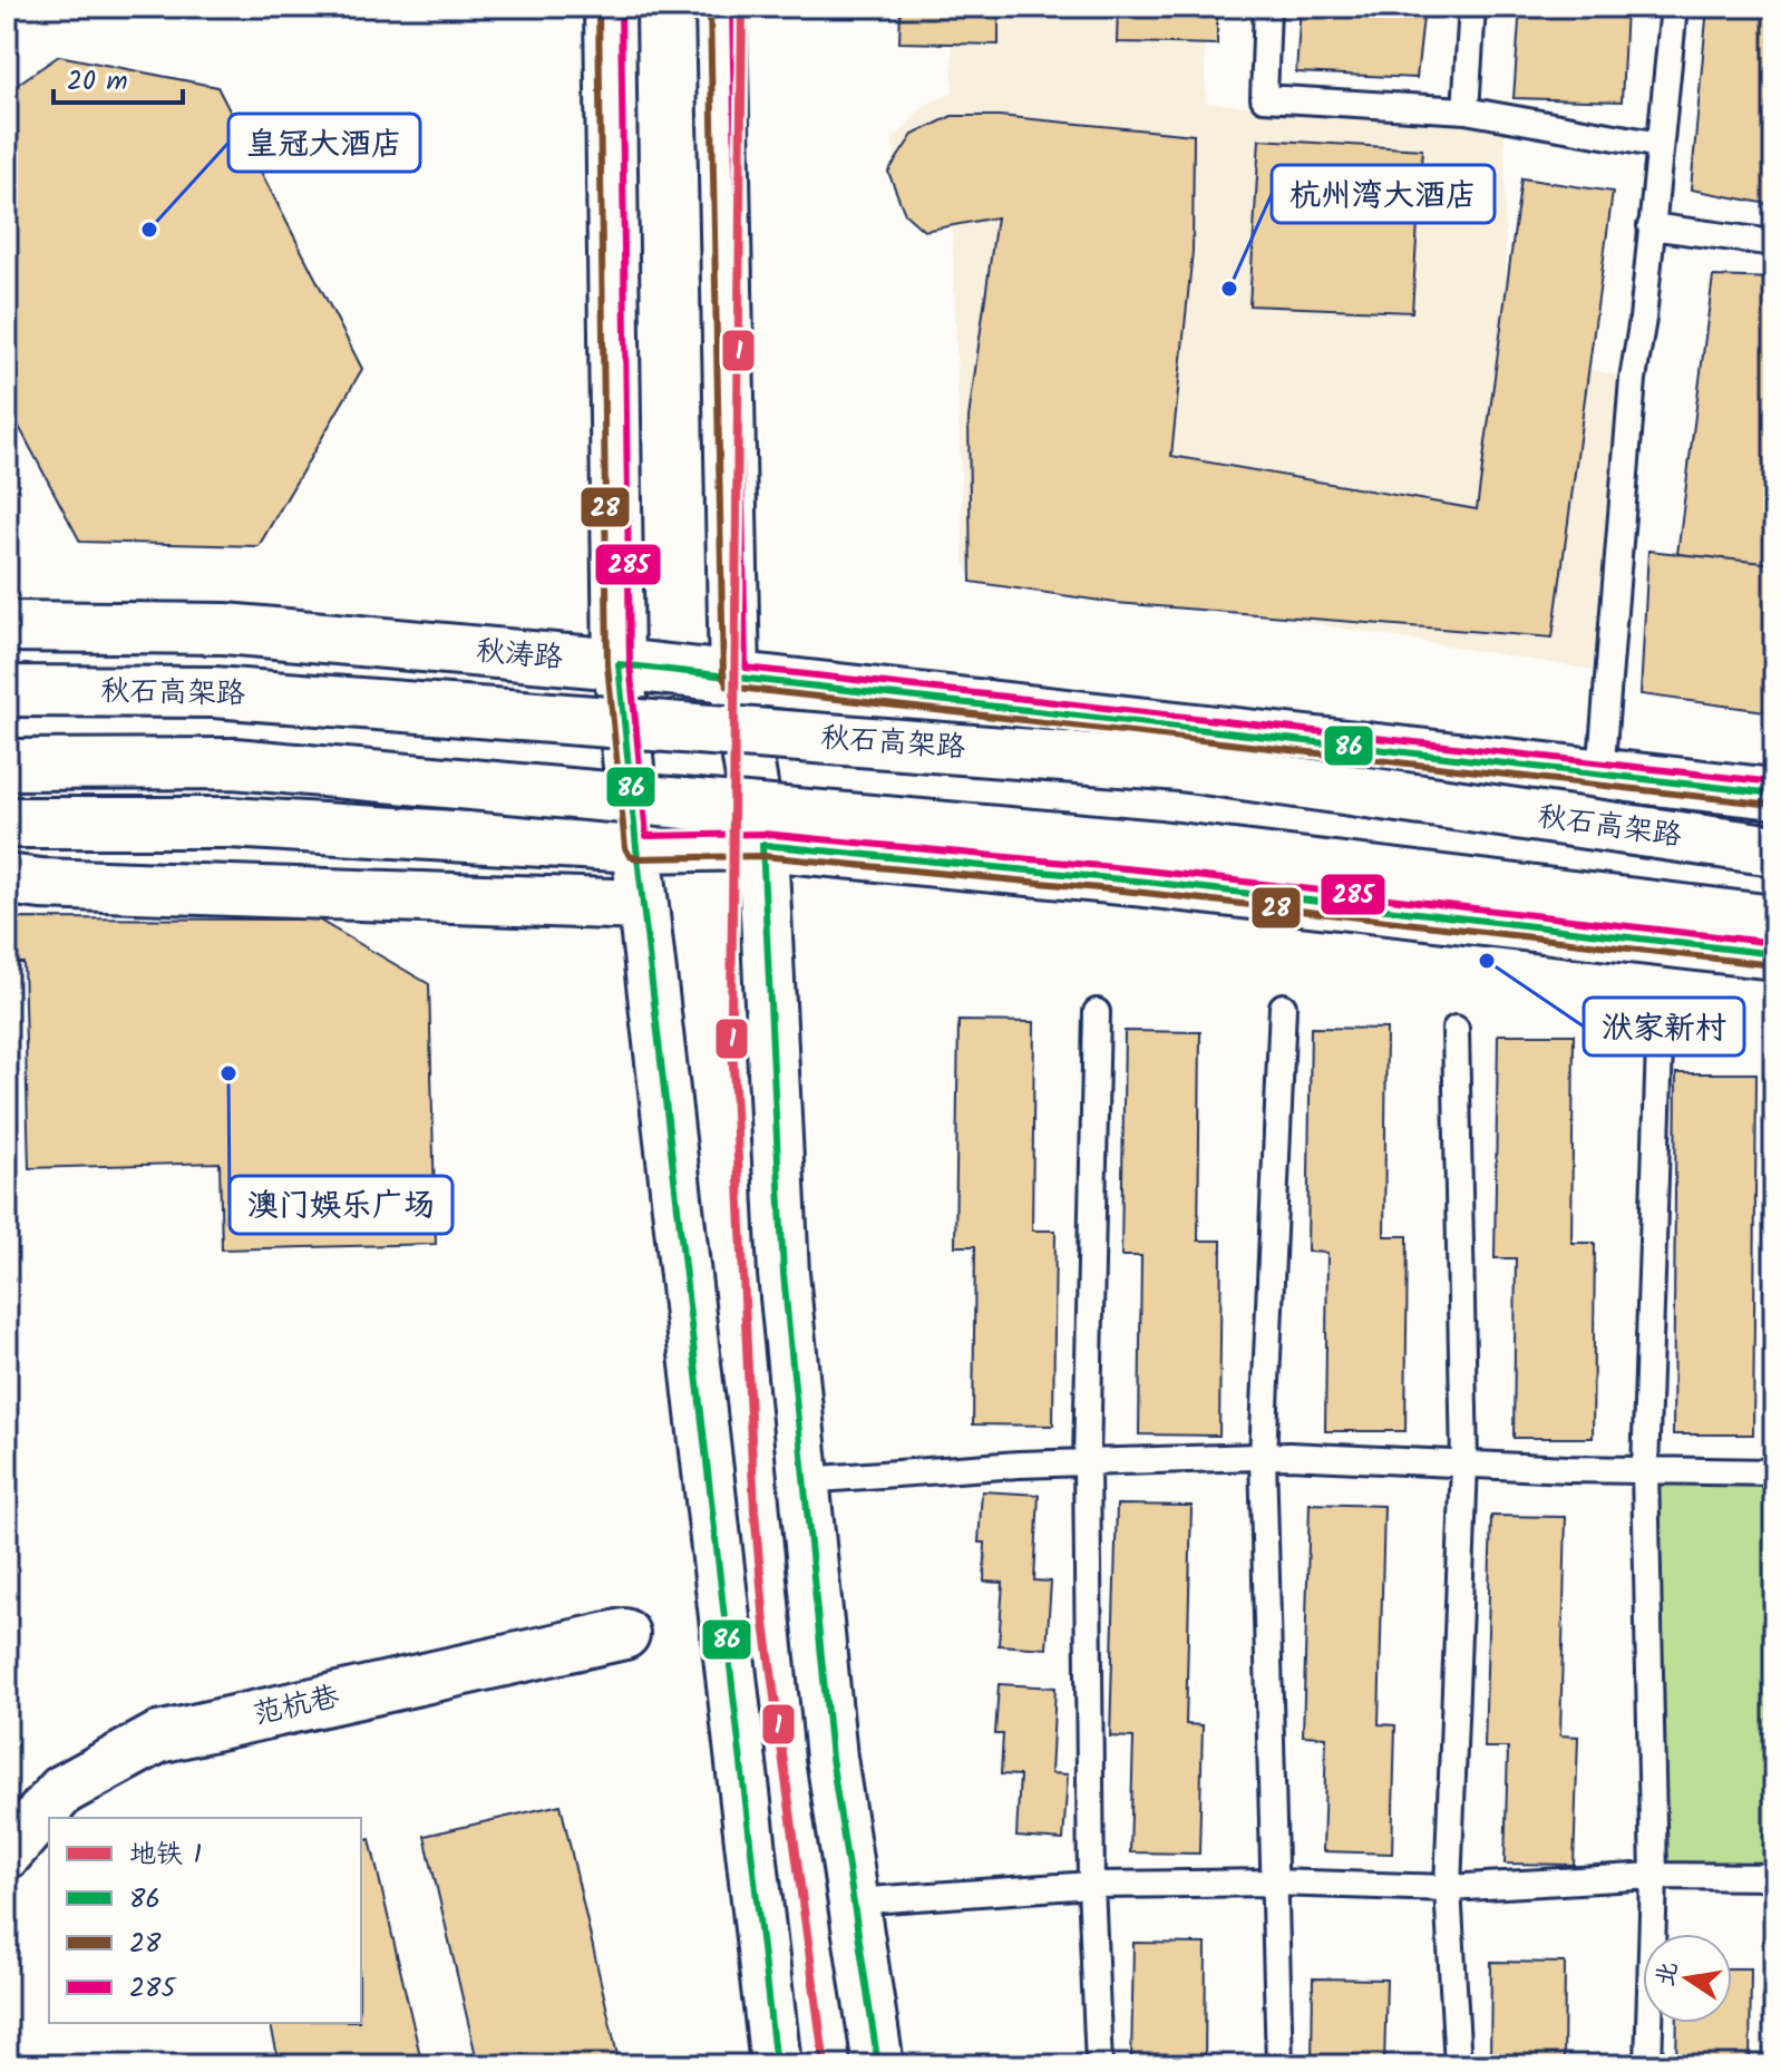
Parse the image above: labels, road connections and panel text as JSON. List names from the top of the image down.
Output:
{
  "streets": {
    "main road": ["秋涛路", "秋石高架路", "范杭巷"]
  },
  "places": [
    "皇冠大酒店",
    "杭州湾大酒店",
    "洑家新村",
    "澳门娱乐广场"
  ],
  "lines": [
    "metro line 1",
    "transit line 28",
    "transit line 285",
    "transit line 86"
  ],
  "legend": [
    "地铁 1",
    "86",
    "28",
    "285"
  ],
  "scale_bar": "20 m",
  "north": "left"
}
